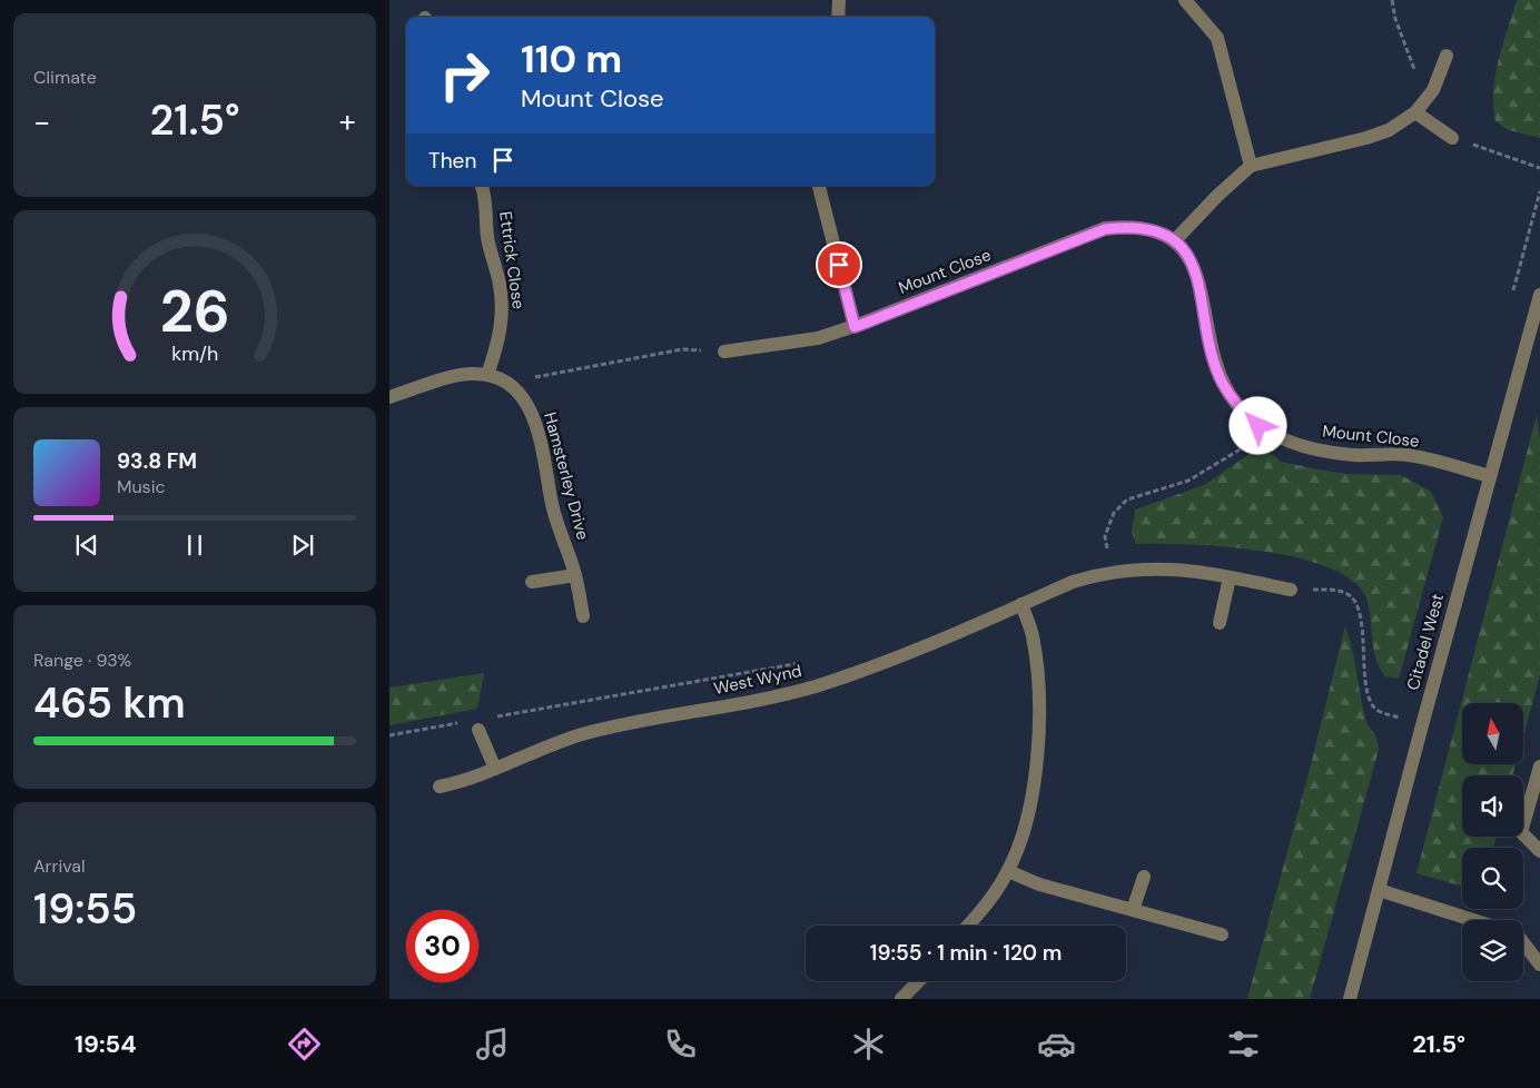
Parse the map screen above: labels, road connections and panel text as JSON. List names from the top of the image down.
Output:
{
  "streets": {
    "street": [
      "Ettrick Close",
      "Mount Close",
      "Hamsterley Drive",
      "Citadel West",
      "West Wynd"
    ]
  },
  "crossings": [
    ["Ettrick Close", "Hamsterley Drive"],
    ["Mount Close", "Citadel West"]
  ],
  "north": "top",
  "page": {
    "tile": [
      "Climate",
      ["Range · 93%", "465 km"],
      ["Arrival", "19:55"]
    ],
    "turn": ["110 m", "Mount Close"],
    "heat": ["−", "21.5°", "+"],
    "then": "Then",
    "song": ["93.8 FM", "Music"],
    "limit": "30",
    "trip": "19:55 · 1 min · 120 m",
    "tabs": ["19:54", "21.5°"],
    "gauge": ["26", "km/h"]
  }
}
